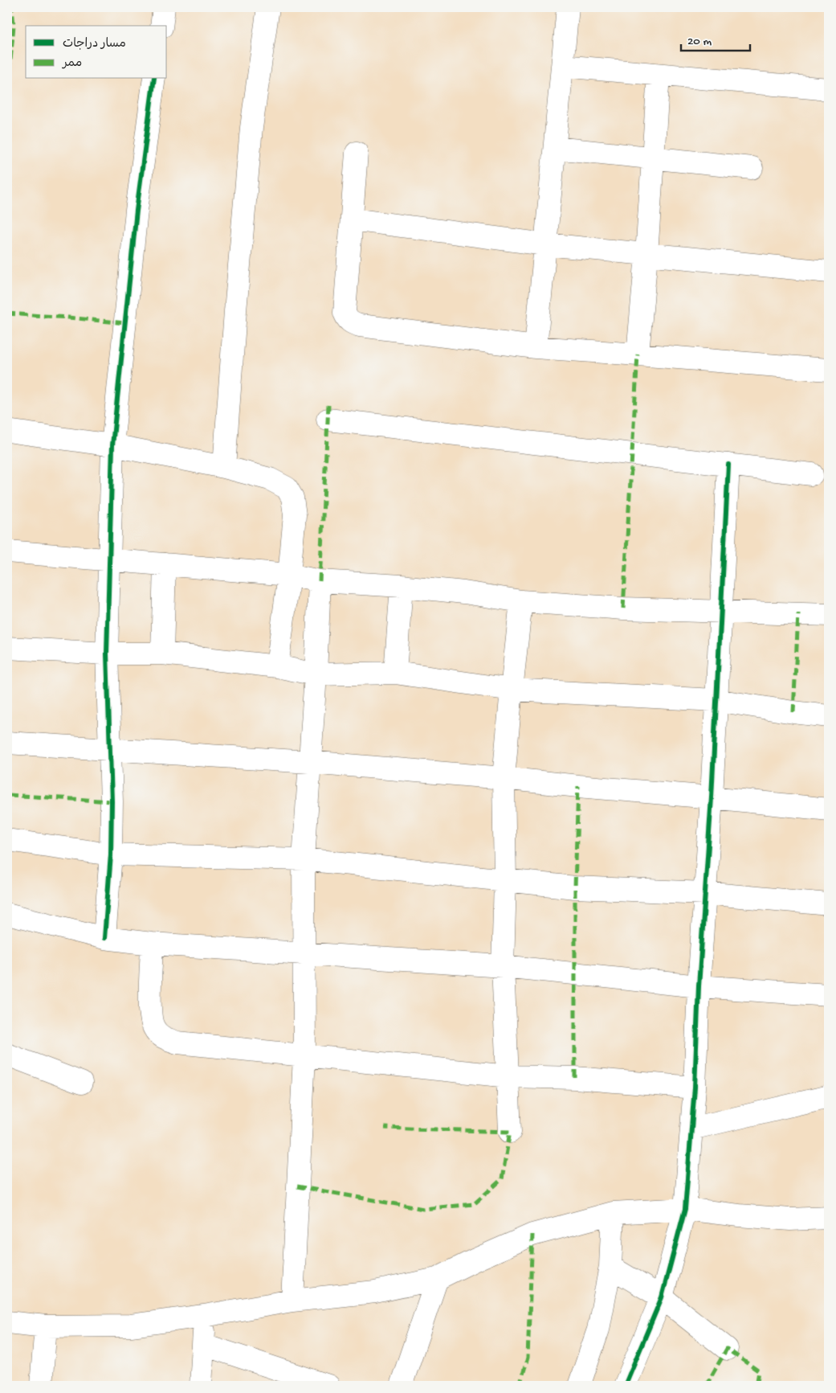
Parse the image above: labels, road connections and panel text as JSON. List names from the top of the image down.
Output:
{
  "legend": ["مسار دراجات", "ممر"],
  "scale_bar": "20 m"
}
